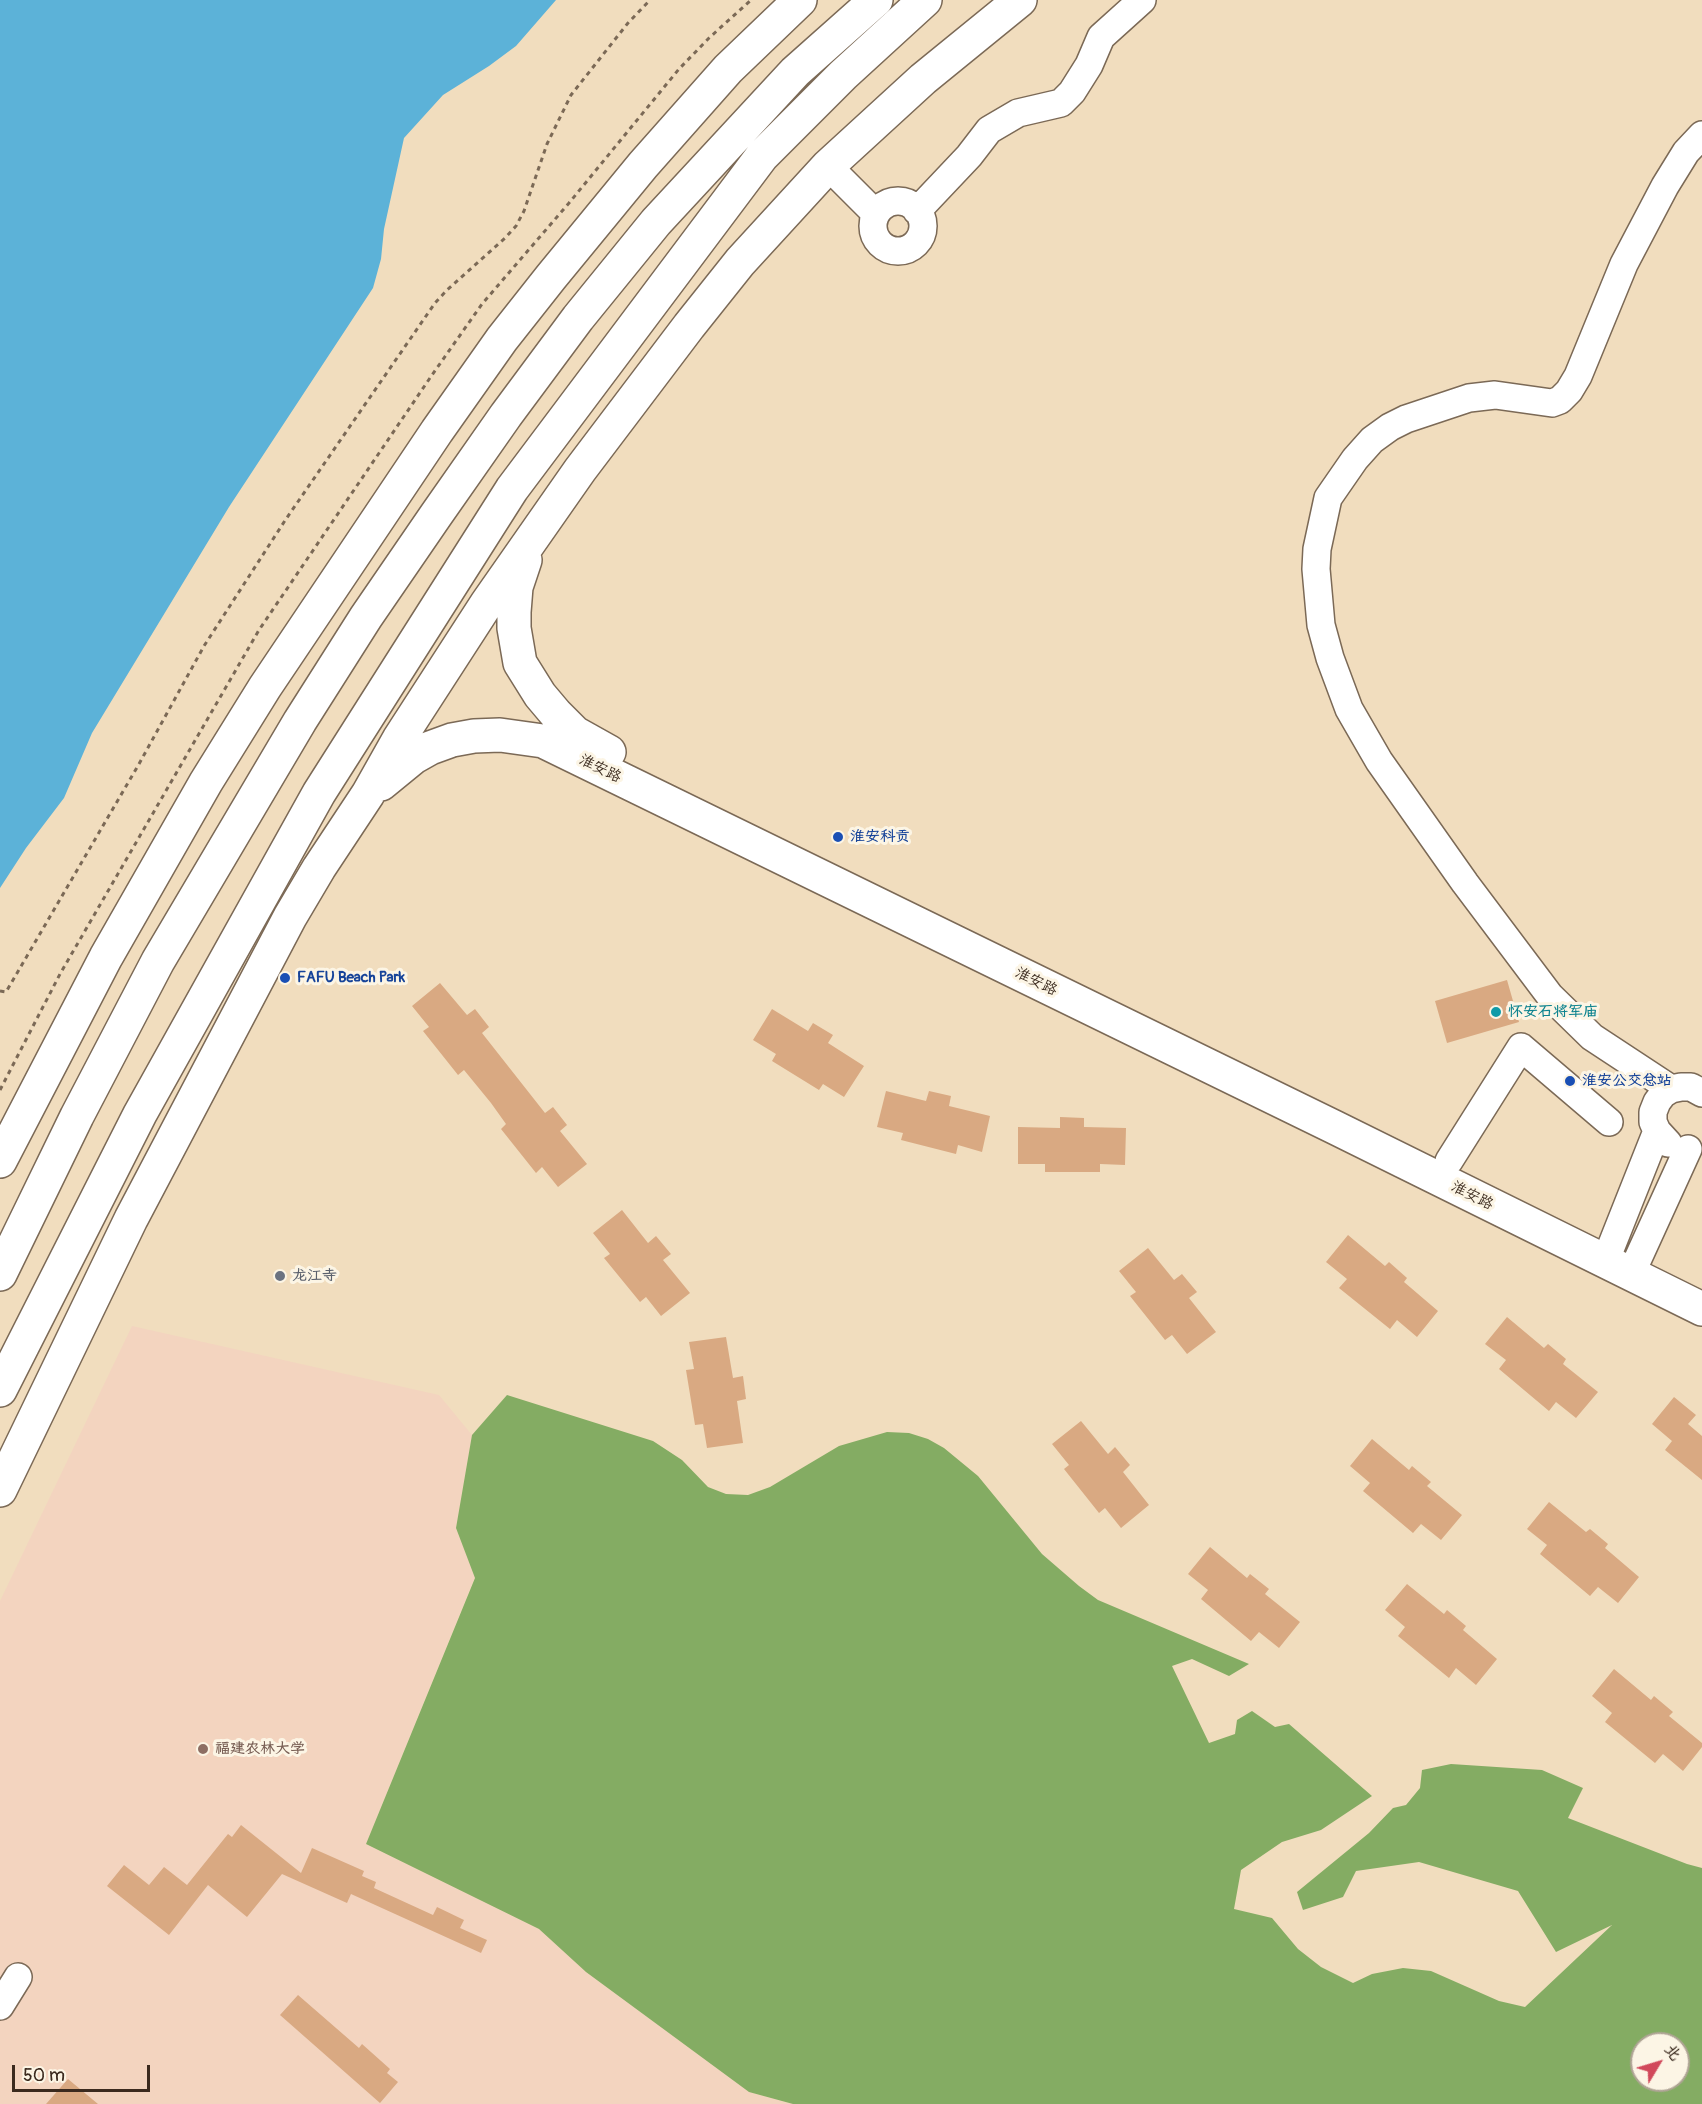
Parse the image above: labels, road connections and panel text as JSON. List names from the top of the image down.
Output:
{
  "streets": {
    "main road": ["淮安路"]
  },
  "places": [
    "淮安科贡",
    "FAFU Beach Park",
    "怀安石将军庙",
    "淮安公交总站",
    "龙江寺",
    "福建农林大学"
  ],
  "scale_bar": "50 m",
  "north": "top right"
}
